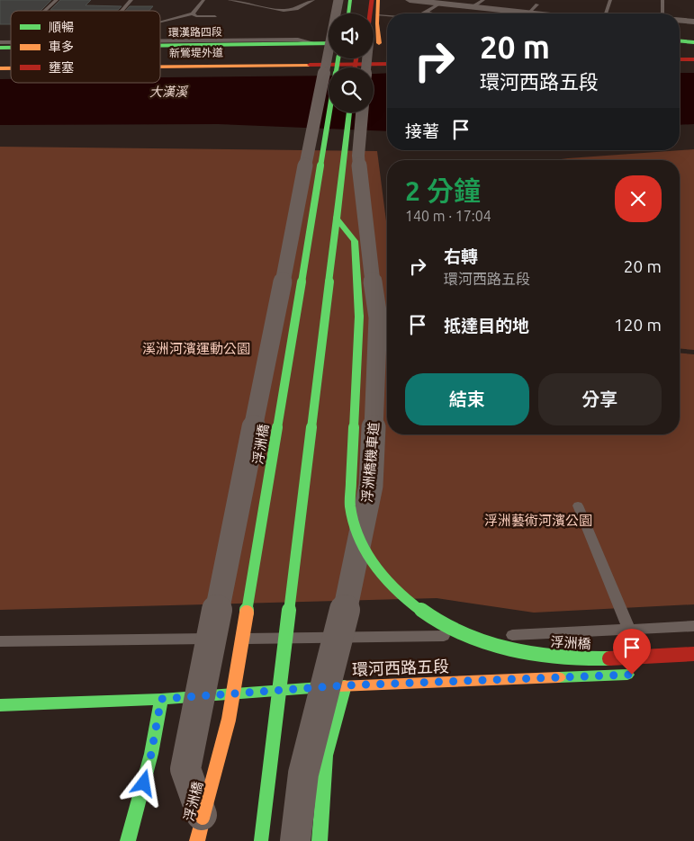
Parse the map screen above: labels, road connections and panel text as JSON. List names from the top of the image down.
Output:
{
  "streets": {
    "main road": [
      "環漢路四段",
      "新鶯堤外道",
      "浮洲橋",
      "環河西路五段"
    ],
    "street": ["浮洲橋機車道"]
  },
  "water": ["大漢溪"],
  "parks": ["溪洲河濱運動公園", "浮洲藝術河濱公園"],
  "legend": ["順暢", "車多", "壅塞"],
  "page": {
    "turn": ["20 m", "環河西路五段"],
    "then": "接著",
    "heading": ["2 分鐘", "140 m · 17:04"],
    "list": [
      {
        "name": "右轉",
        "note": "環河西路五段",
        "value": "20 m"
      },
      {
        "name": "抵達目的地",
        "value": "120 m"
      }
    ],
    "buttons": ["結束", "分享"]
  }
}
